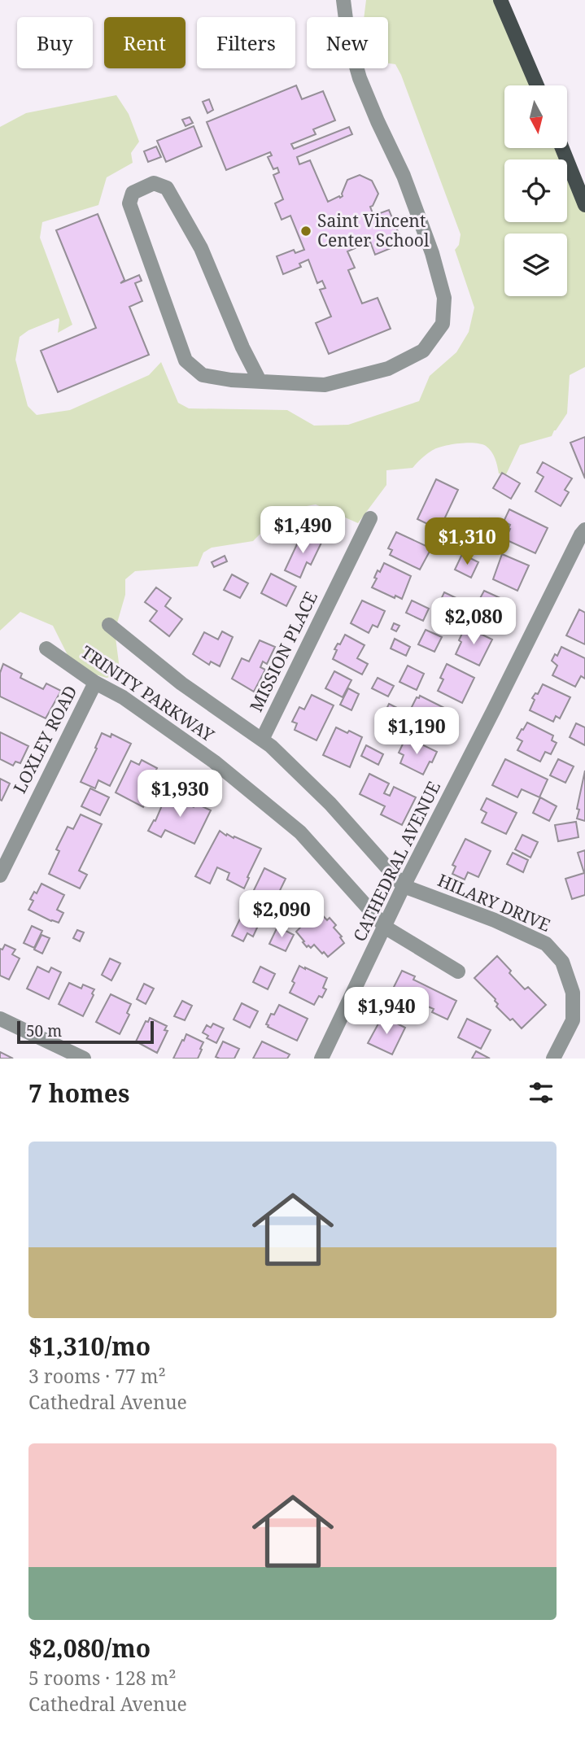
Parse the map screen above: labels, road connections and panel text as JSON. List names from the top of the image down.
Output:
{
  "streets": {
    "street": [
      "MISSION PLACE",
      "TRINITY PARKWAY",
      "LOXLEY ROAD",
      "CATHEDRAL AVENUE",
      "HILARY DRIVE"
    ]
  },
  "crossings": [
    ["TRINITY PARKWAY", "LOXLEY ROAD"],
    ["TRINITY PARKWAY", "CATHEDRAL AVENUE"],
    ["CATHEDRAL AVENUE", "HILARY DRIVE"]
  ],
  "places": ["Saint Vincent Center School"],
  "scale_bar": "50 m",
  "north": "bottom",
  "page": {
    "chip": [
      "Buy",
      "Rent",
      "Filters",
      "New"
    ],
    "price": [
      "$1,490",
      "$1,310",
      "$2,080",
      "$1,190",
      "$1,930",
      "$2,090",
      "$1,940"
    ],
    "scale": "50 m",
    "heading": "7 homes",
    "list": [
      {
        "name": "$1,310/mo",
        "note": "3 rooms · 77 m² · Cathedral Avenue"
      },
      {
        "name": "$2,080/mo",
        "note": "5 rooms · 128 m² · Cathedral Avenue"
      }
    ]
  }
}
